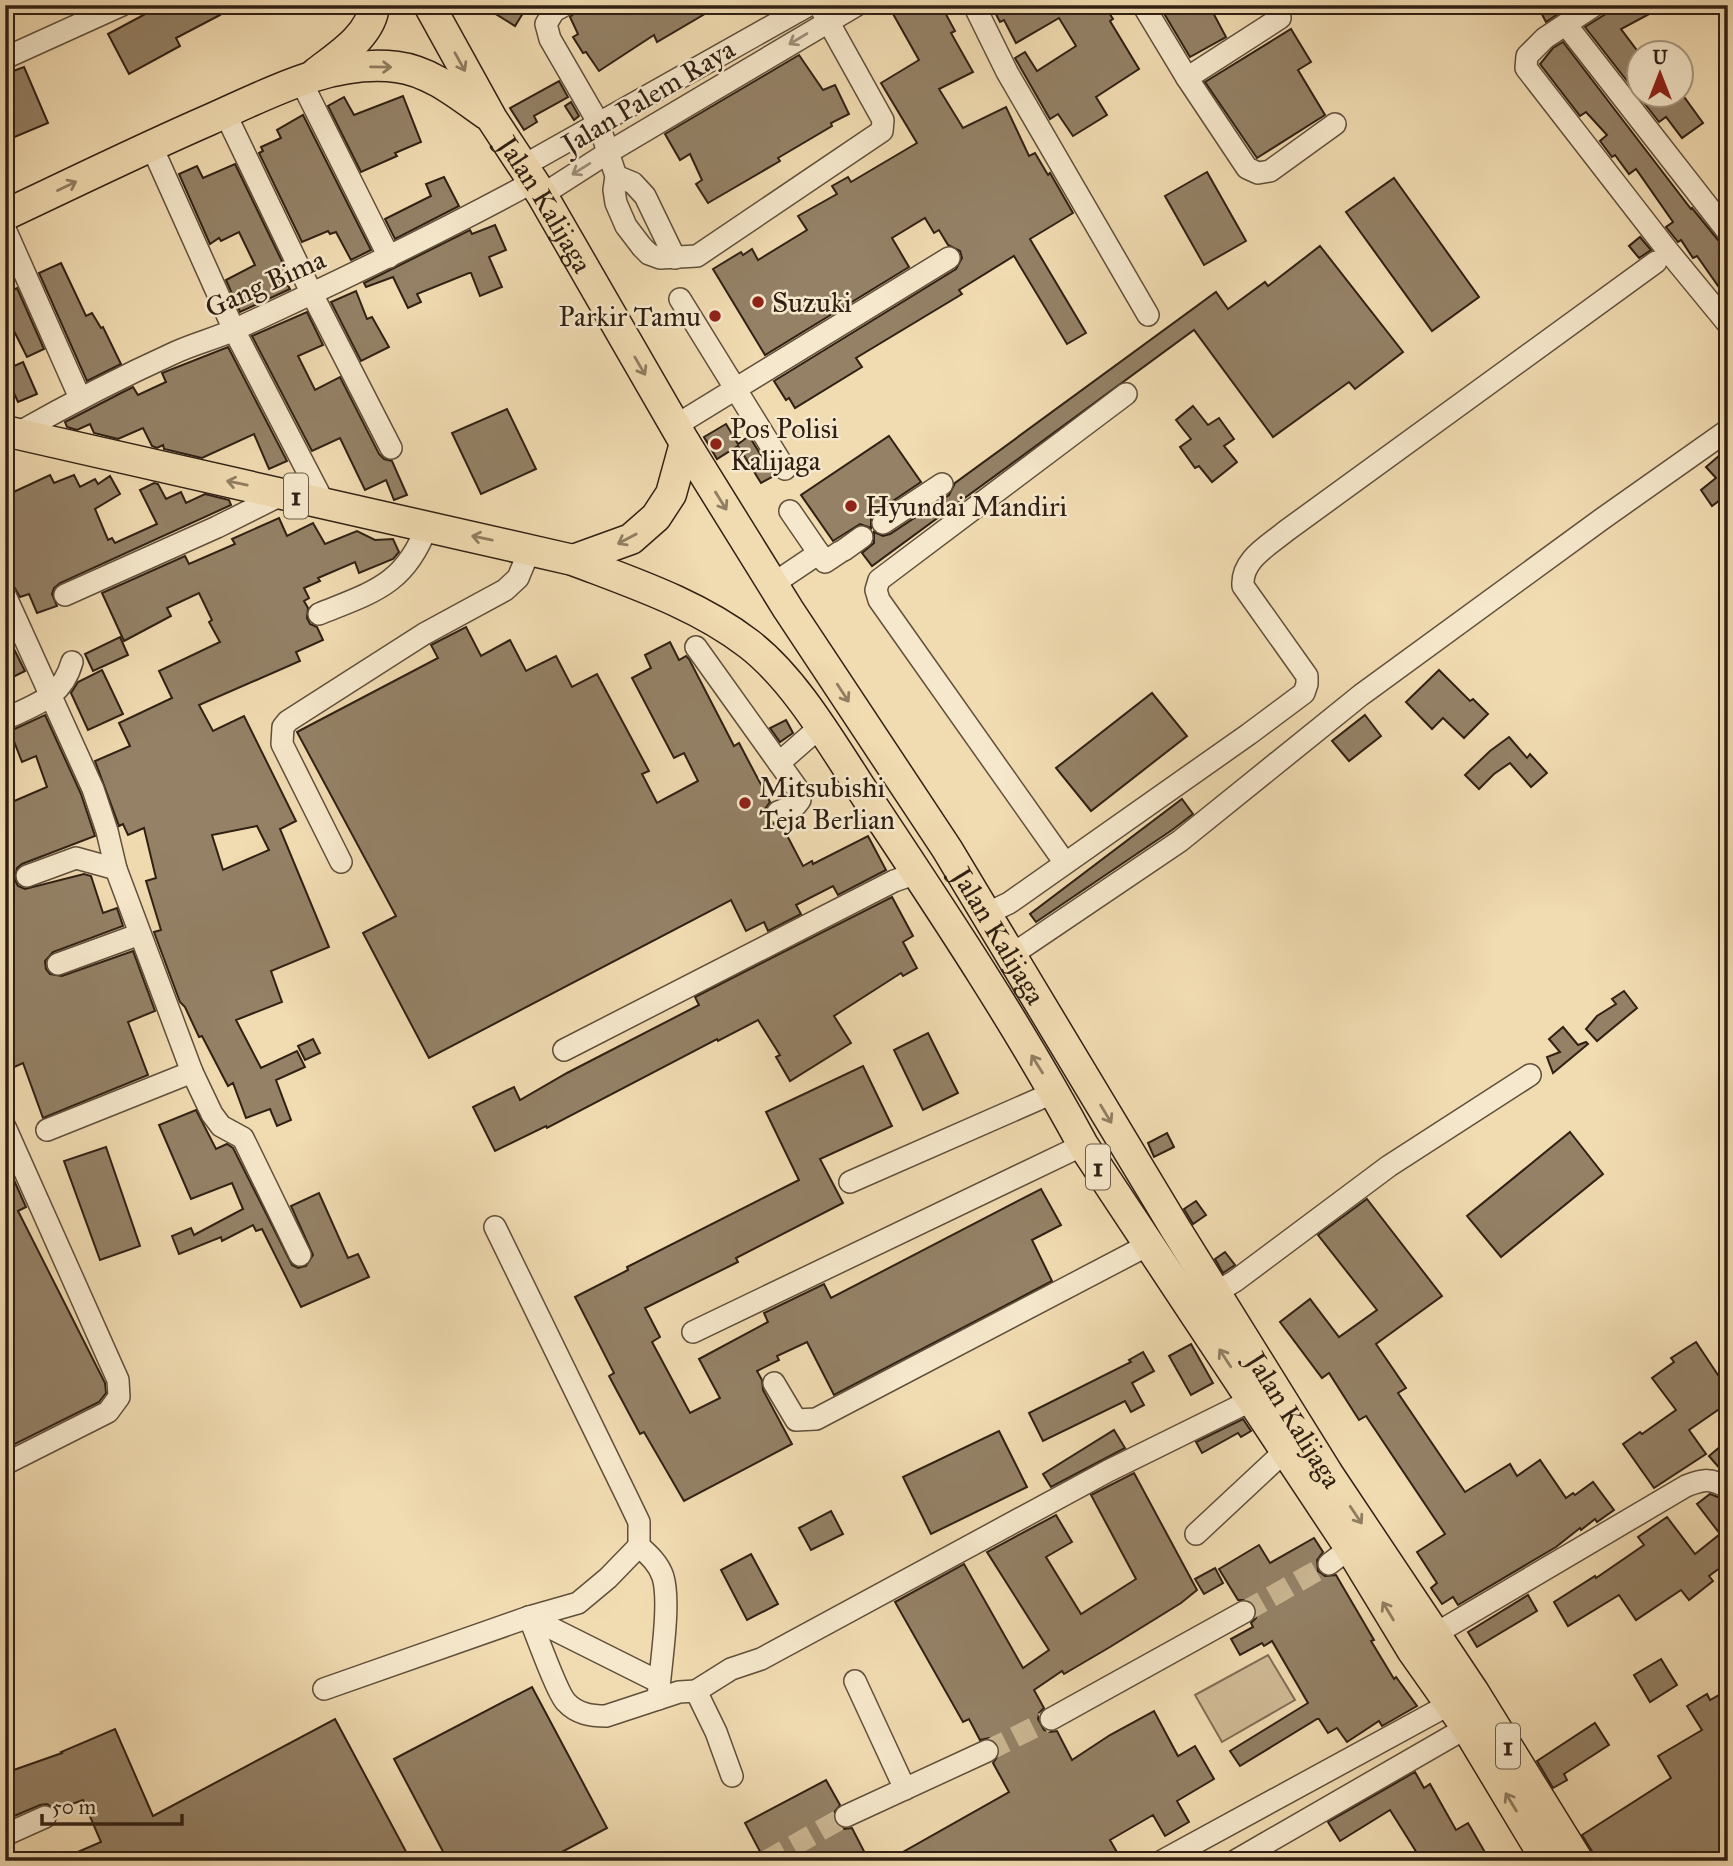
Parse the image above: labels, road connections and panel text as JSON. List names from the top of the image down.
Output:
{
  "streets": {
    "highway": ["Jalan Kalijaga", "1"],
    "street": ["Jalan Palem Raya", "Gang Bima"]
  },
  "crossings": [
    ["Jalan Palem Raya", "Jalan Kalijaga"],
    ["Jalan Palem Raya", "Gang Bima"],
    ["Jalan Kalijaga", "Gang Bima"],
    ["Jalan Kalijaga", "1"],
    ["Gang Bima", "1"]
  ],
  "places": [
    "Suzuki",
    "Parkir Tamu",
    "Pos Polisi Kalijaga",
    "Hyundai Mandiri",
    "Mitsubishi Teja Berlian"
  ],
  "scale_bar": "50 m",
  "north": "top"
}
